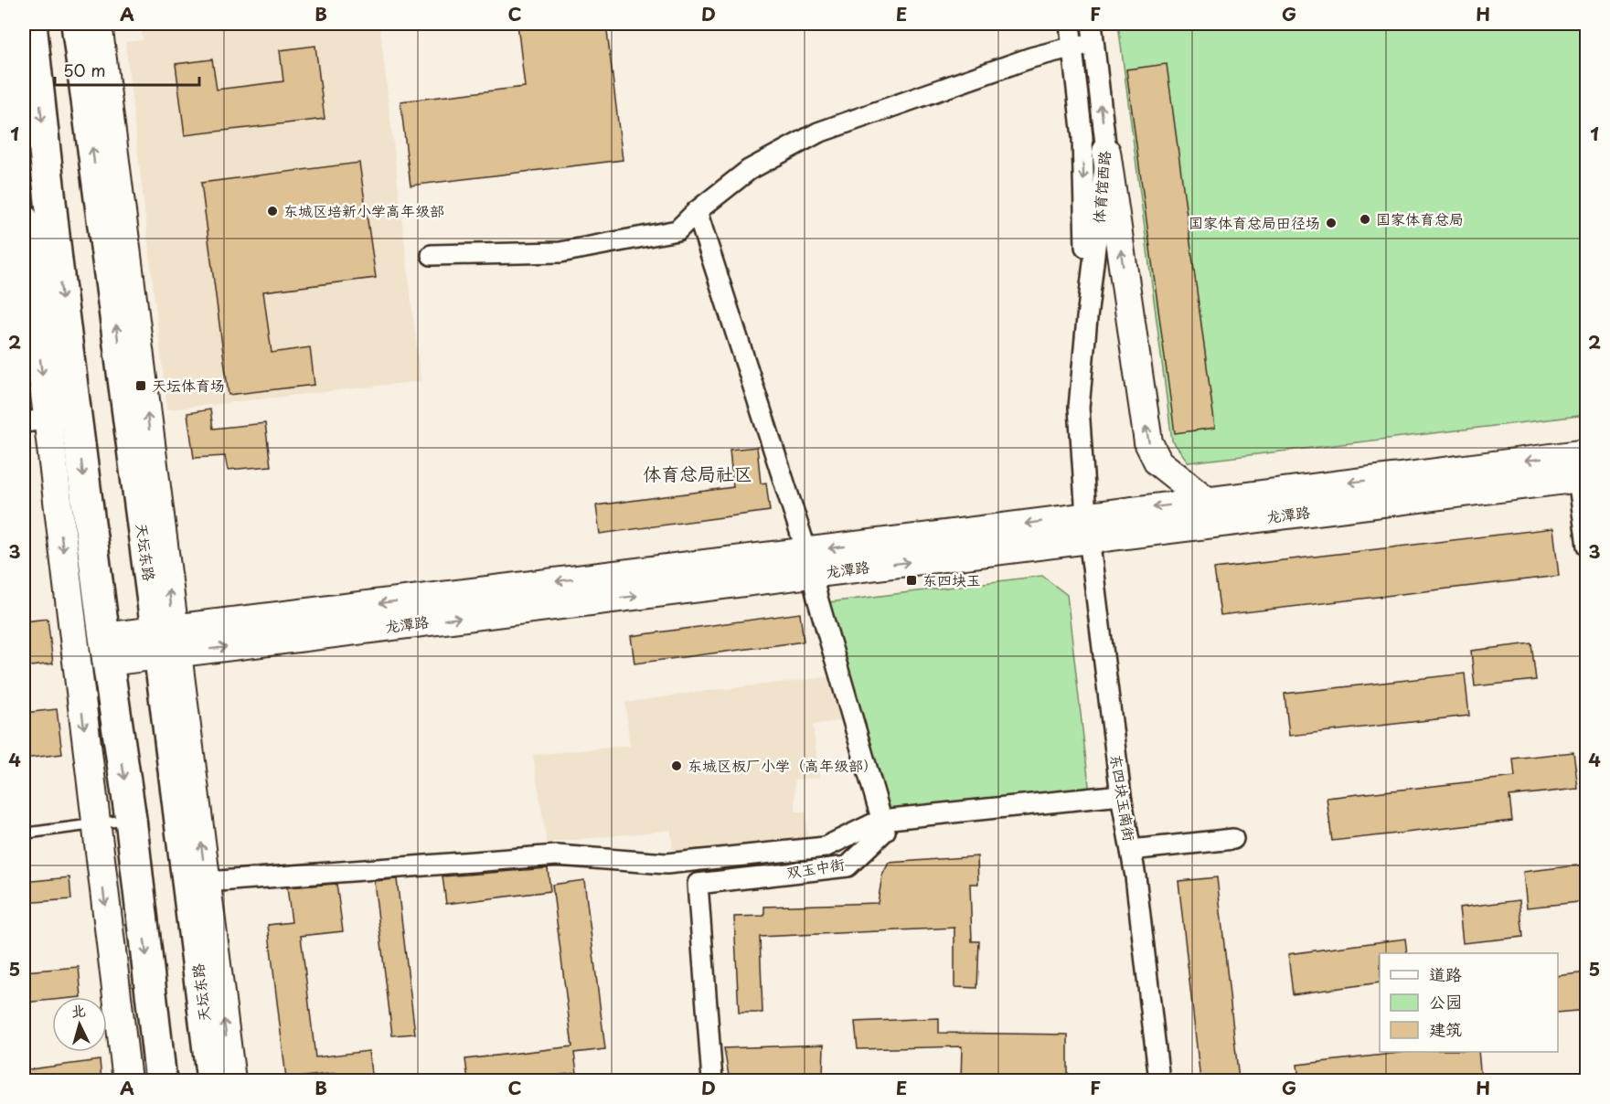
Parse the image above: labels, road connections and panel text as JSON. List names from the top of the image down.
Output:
{
  "streets": {
    "main road": ["天坛东路"],
    "street": [
      "体育馆西路",
      "龙潭路",
      "东四块玉南街",
      "双玉中街"
    ]
  },
  "crossings": [
    ["体育馆西路", "龙潭路"],
    ["体育馆西路", "东四块玉南街"],
    ["龙潭路", "天坛东路"],
    ["龙潭路", "东四块玉南街"]
  ],
  "districts": ["体育总局社区"],
  "places": {
    "other": [
      "东城区培新小学高年级部",
      "国家体育总局",
      "国家体育总局田径场",
      "东城区板厂小学（高年级部）"
    ],
    "transit": ["天坛体育场", "东四块玉"]
  },
  "legend": ["道路", "公园", "建筑"],
  "scale_bar": "50 m",
  "north": "top",
  "grid": {
    "columns": [
      "A",
      "B",
      "C",
      "D",
      "E",
      "F",
      "G",
      "H"
    ],
    "rows": [
      "1",
      "2",
      "3",
      "4",
      "5"
    ]
  }
}
